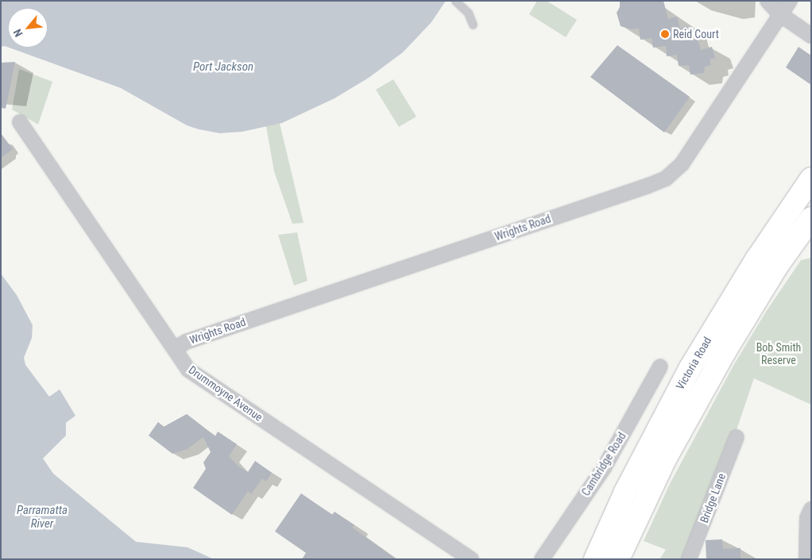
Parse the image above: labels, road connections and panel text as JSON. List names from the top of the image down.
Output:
{
  "streets": {
    "highway": ["Victoria Road"],
    "street": [
      "Wrights Road",
      "Drummoyne Avenue",
      "Cambridge Road",
      "Bridge Lane"
    ]
  },
  "crossings": [
    ["Wrights Road", "Drummoyne Avenue"]
  ],
  "water": ["Port Jackson", "Parramatta River"],
  "parks": ["Bob Smith Reserve"],
  "places": ["Reid Court"],
  "north": "bottom left"
}
